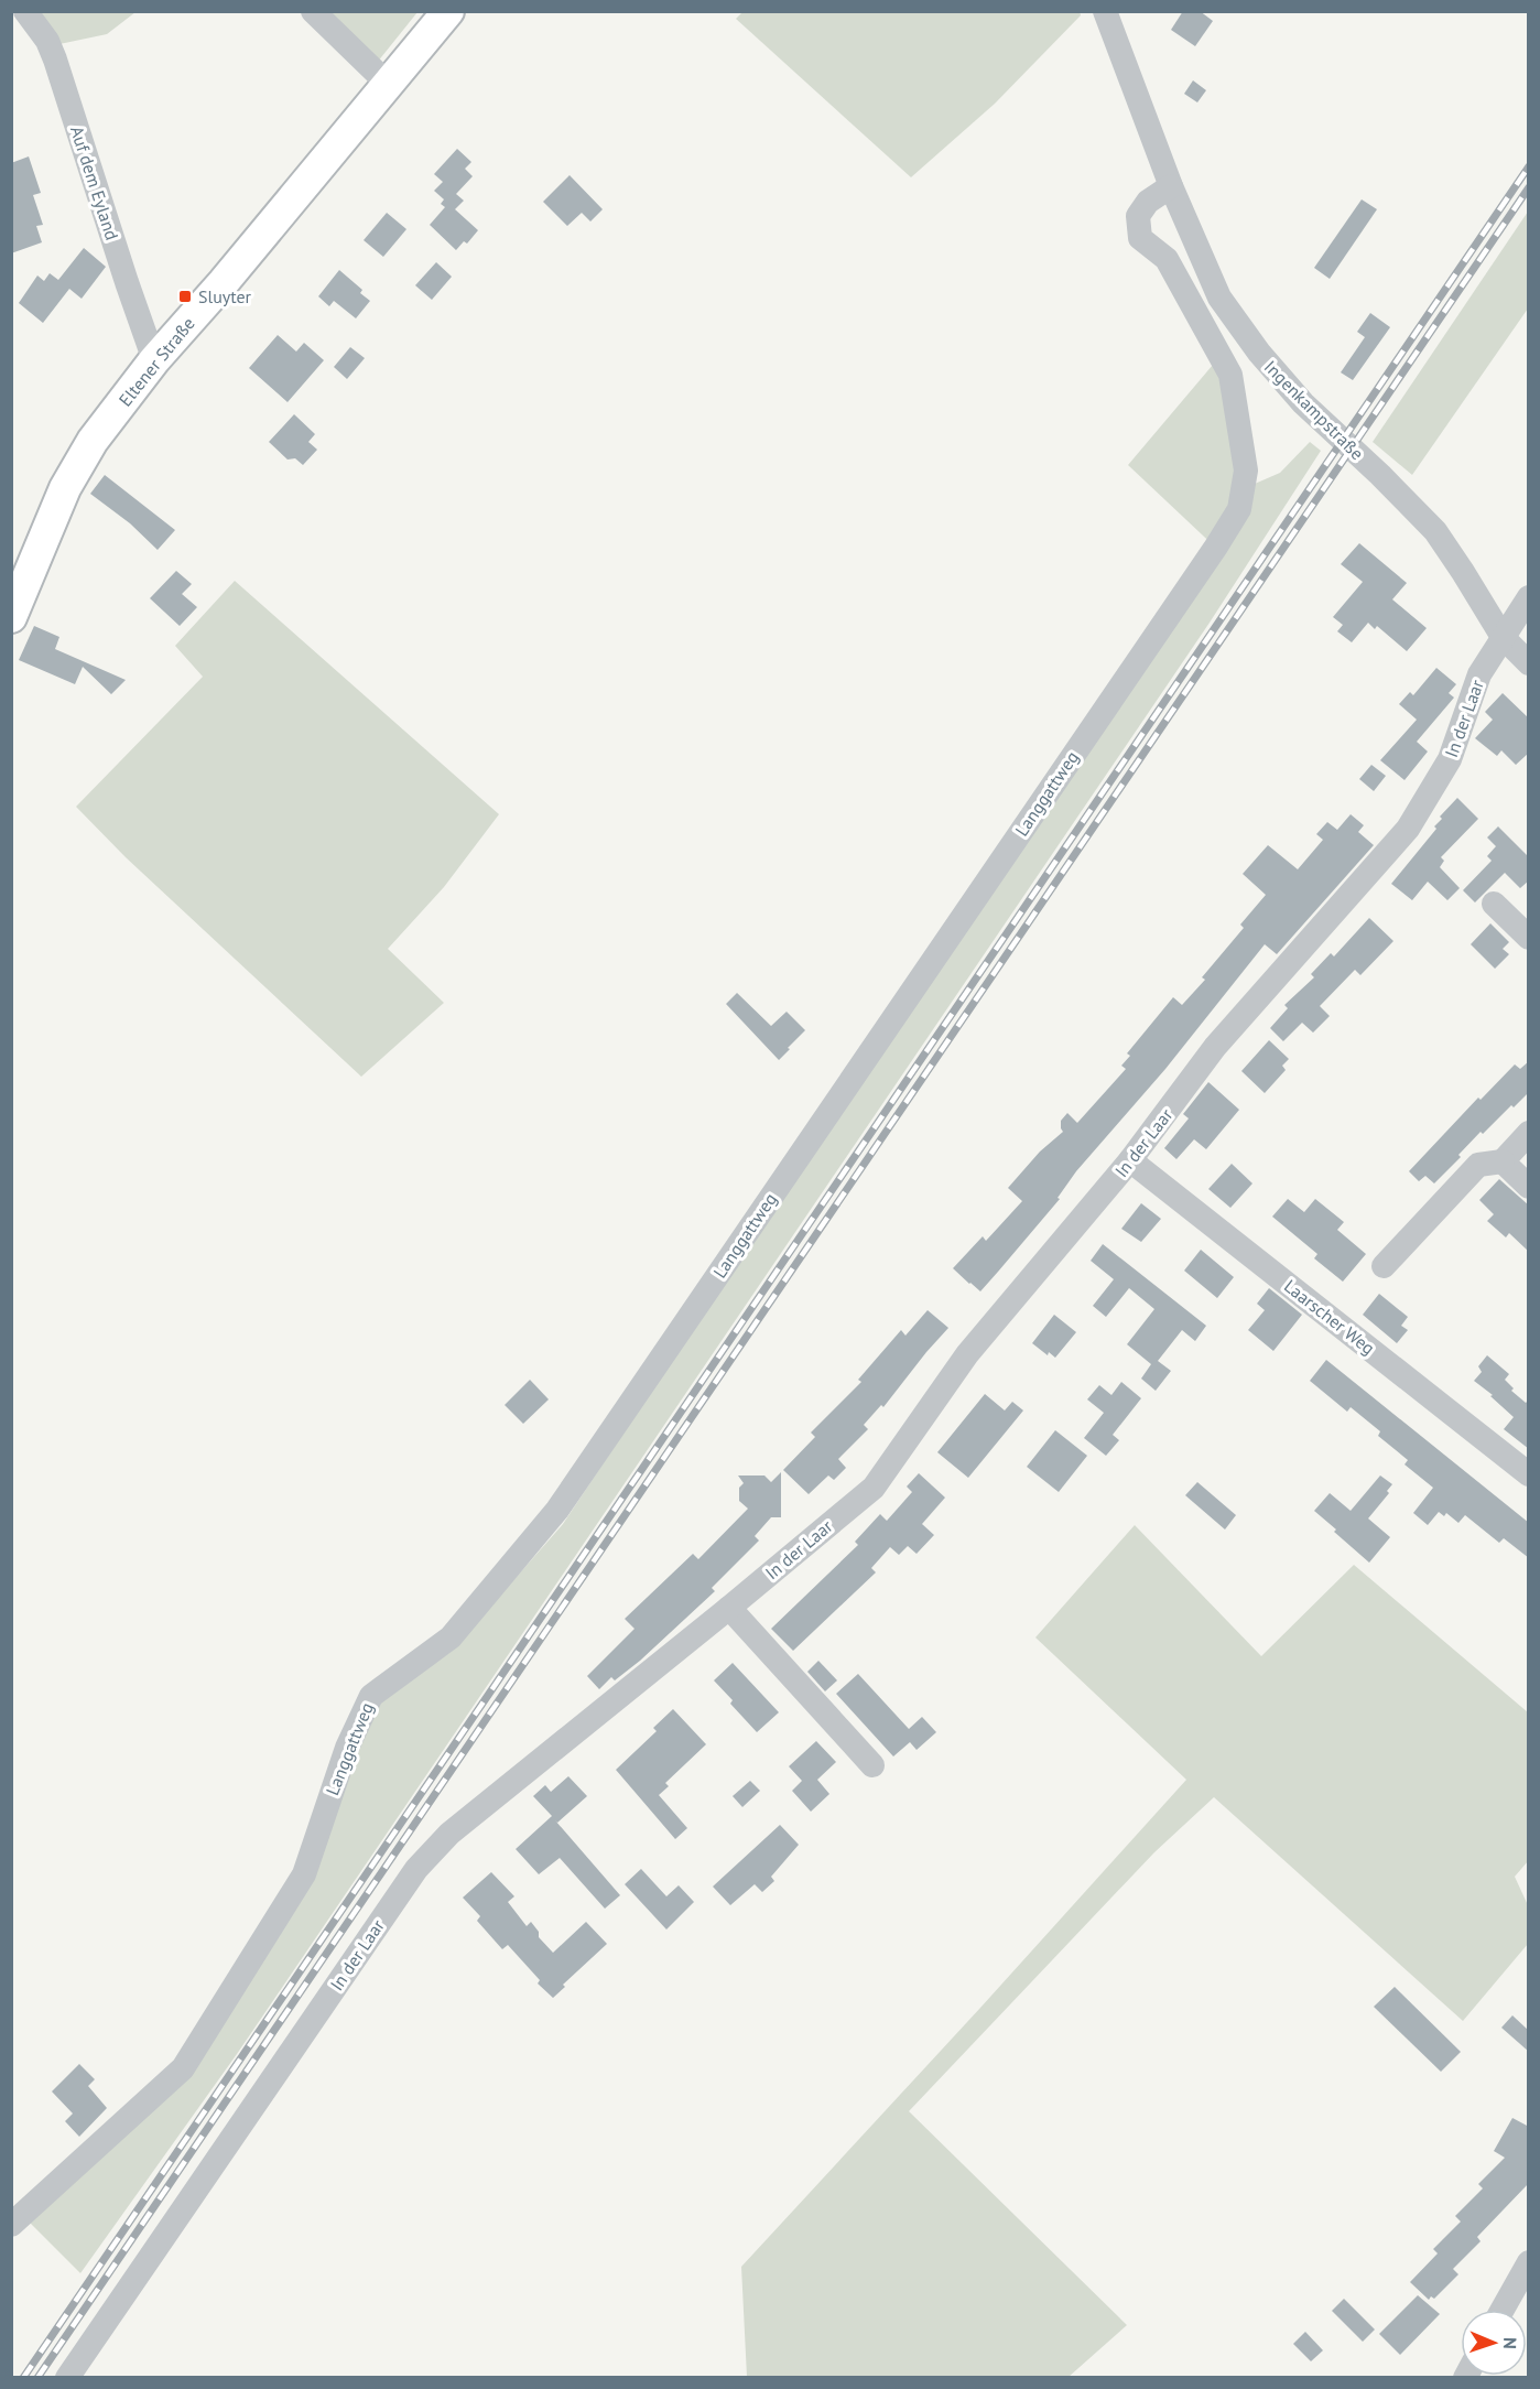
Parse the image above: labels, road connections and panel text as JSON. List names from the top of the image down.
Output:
{
  "streets": {
    "main road": ["Eltener Straße"],
    "street": [
      "Auf dem Eyland",
      "Ingenkampstraße",
      "In der Laar",
      "Langgattweg",
      "Laarscher Weg"
    ]
  },
  "crossings": [
    ["Auf dem Eyland", "Eltener Straße"],
    ["Ingenkampstraße", "In der Laar"],
    ["Ingenkampstraße", "Langgattweg"],
    ["In der Laar", "Laarscher Weg"]
  ],
  "places": {
    "transit": ["Sluyter"]
  },
  "north": "right"
}
